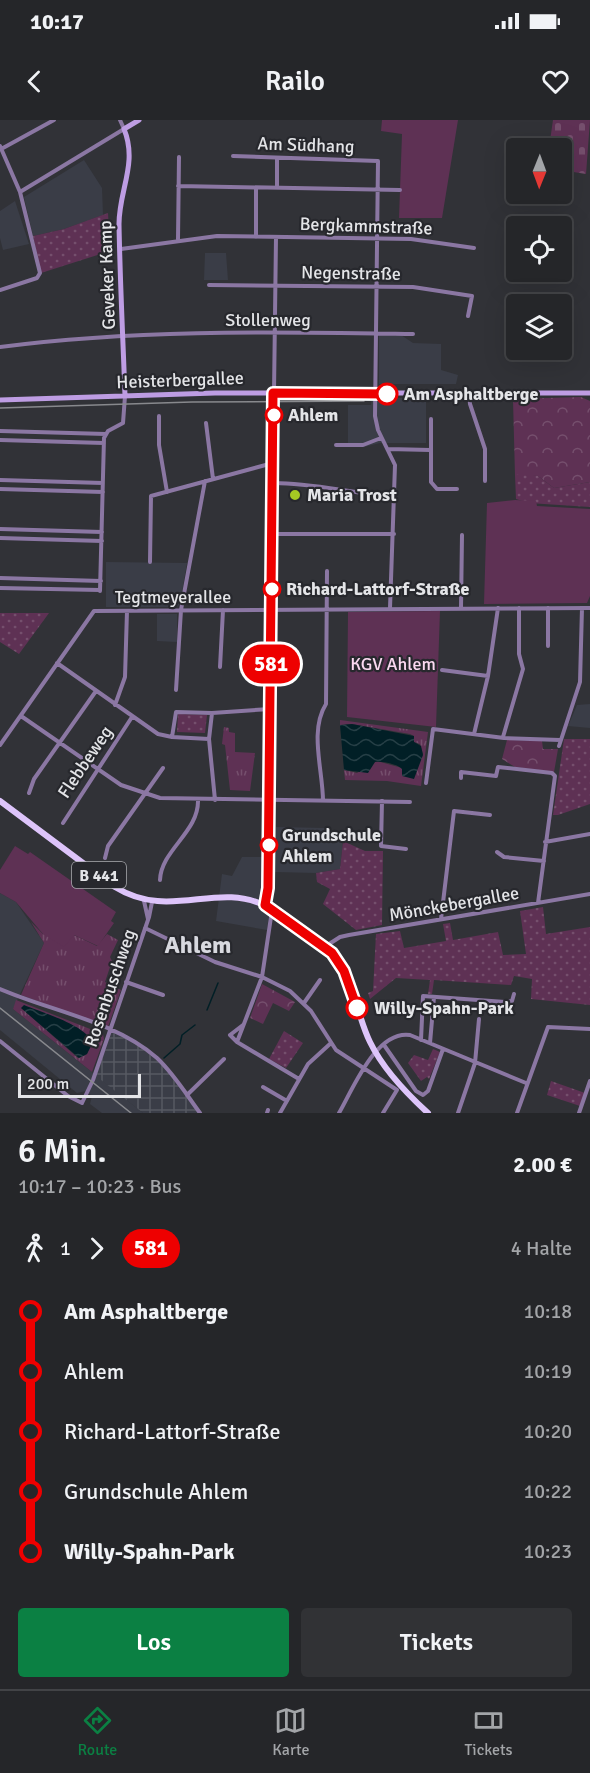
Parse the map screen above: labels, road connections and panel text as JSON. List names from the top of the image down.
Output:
{
  "streets": {
    "main road": ["B 441"],
    "street": [
      "Am Südhang",
      "Bergkammstraße",
      "Negenstraße",
      "Geveker Kamp",
      "Stollenweg",
      "Heisterbergallee",
      "Tegtmeyerallee",
      "Flebbeweg",
      "Mönckebergallee",
      "Rosenbuschweg"
    ]
  },
  "crossings": [
    ["Bergkammstraße", "Geveker Kamp"],
    ["Geveker Kamp", "Stollenweg"],
    ["Geveker Kamp", "Heisterbergallee"],
    ["B 441", "Mönckebergallee"],
    ["B 441", "Rosenbuschweg"]
  ],
  "districts": ["Ahlem"],
  "parks": ["KGV Ahlem"],
  "places": [
    "Am Asphaltberge",
    "Ahlem",
    "Maria Trost",
    "Richard-Lattorf-Straße",
    "Grundschule Ahlem",
    "Willy-Spahn-Park"
  ],
  "lines": ["bus line 581"],
  "scale_bar": "200 m",
  "north": "bottom",
  "page": {
    "status": "10:17",
    "header": "Railo",
    "on_map": "581",
    "scale": "200 m",
    "heading": ["6 Min.", "10:17 – 10:23 · Bus", "2.00 €"],
    "legs": ["1", "581", "4 Halte"],
    "list": [
      {
        "name": "Am Asphaltberge",
        "value": "10:18"
      },
      {
        "name": "Ahlem",
        "value": "10:19"
      },
      {
        "name": "Richard-Lattorf-Straße",
        "value": "10:20"
      },
      {
        "name": "Grundschule Ahlem",
        "value": "10:22"
      },
      {
        "name": "Willy-Spahn-Park",
        "value": "10:23"
      }
    ],
    "buttons": ["Los", "Tickets"],
    "tabs": ["Route", "Karte", "Tickets"]
  }
}
